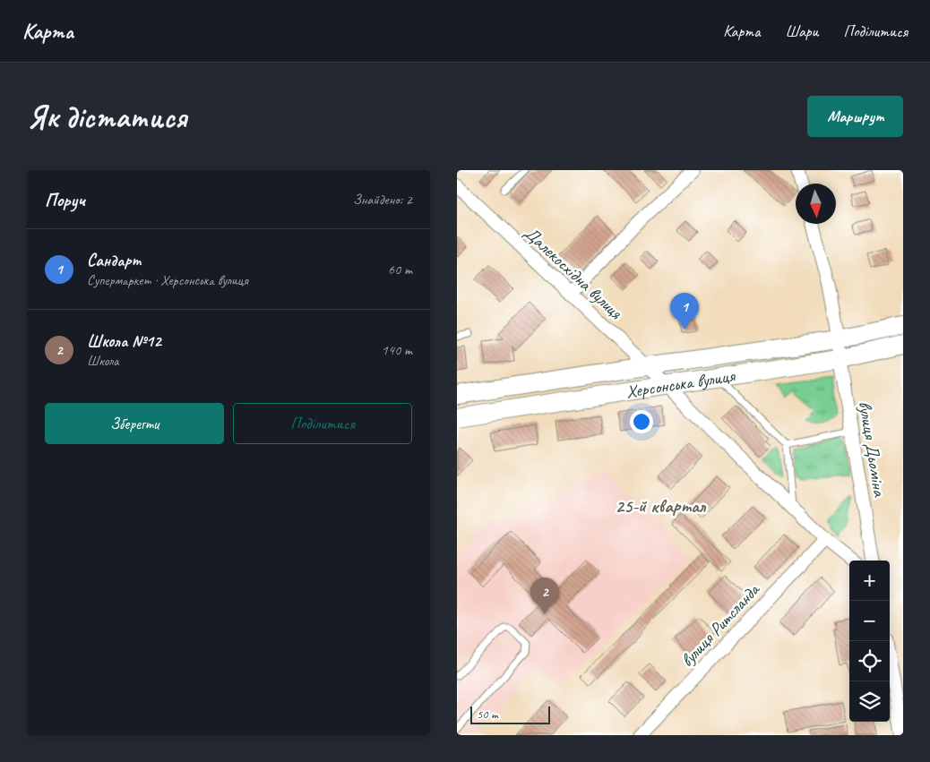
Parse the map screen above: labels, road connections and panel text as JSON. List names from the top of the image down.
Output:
{
  "streets": {
    "street": [
      "Далекосхідна вулиця",
      "Херсонська вулиця",
      "вулиця Дьоміна",
      "вулиця Ритсланда"
    ]
  },
  "crossings": [
    ["Далекосхідна вулиця", "Херсонська вулиця"],
    ["Далекосхідна вулиця", "вулиця Ритсланда"],
    ["Херсонська вулиця", "вулиця Дьоміна"]
  ],
  "districts": ["25-й квартал"],
  "scale_bar": "50 m",
  "north": "bottom",
  "page": {
    "header": "Карта",
    "nav": ["Карта", "Шари", "Поділитися"],
    "buttons": [
      "Маршрут",
      ["Зберегти", "Поділитися"]
    ],
    "title": "Як дістатися",
    "heading": ["Поруч", "Знайдено: 2"],
    "list": [
      {
        "mark": "1",
        "name": "Сандарт",
        "note": "Супермаркет · Херсонська вулиця",
        "value": "60 m"
      },
      {
        "mark": "2",
        "name": "Школа №12",
        "note": "Школа",
        "value": "140 m"
      }
    ],
    "pins": ["1", "2"],
    "map_buttons": ["+", "−"],
    "scale": "50 m"
  }
}
